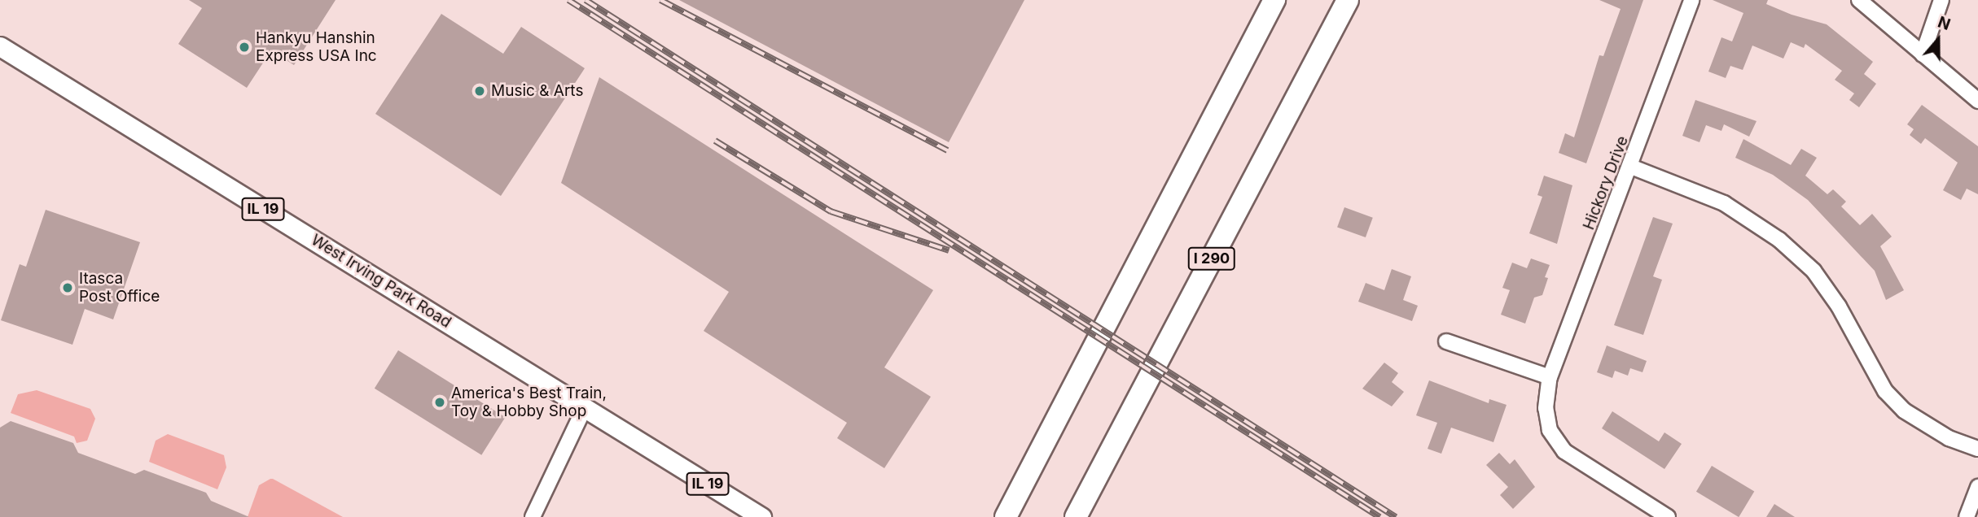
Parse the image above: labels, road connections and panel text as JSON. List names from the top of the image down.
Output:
{
  "streets": {
    "highway": ["I 290"],
    "main road": ["IL 19", "West Irving Park Road"],
    "street": ["Hickory Drive"]
  },
  "places": [
    "Hankyu Hanshin Express USA Inc",
    "Music & Arts",
    "Itasca Post Office",
    "America's Best Train, Toy & Hobby Shop"
  ],
  "north": "top"
}
